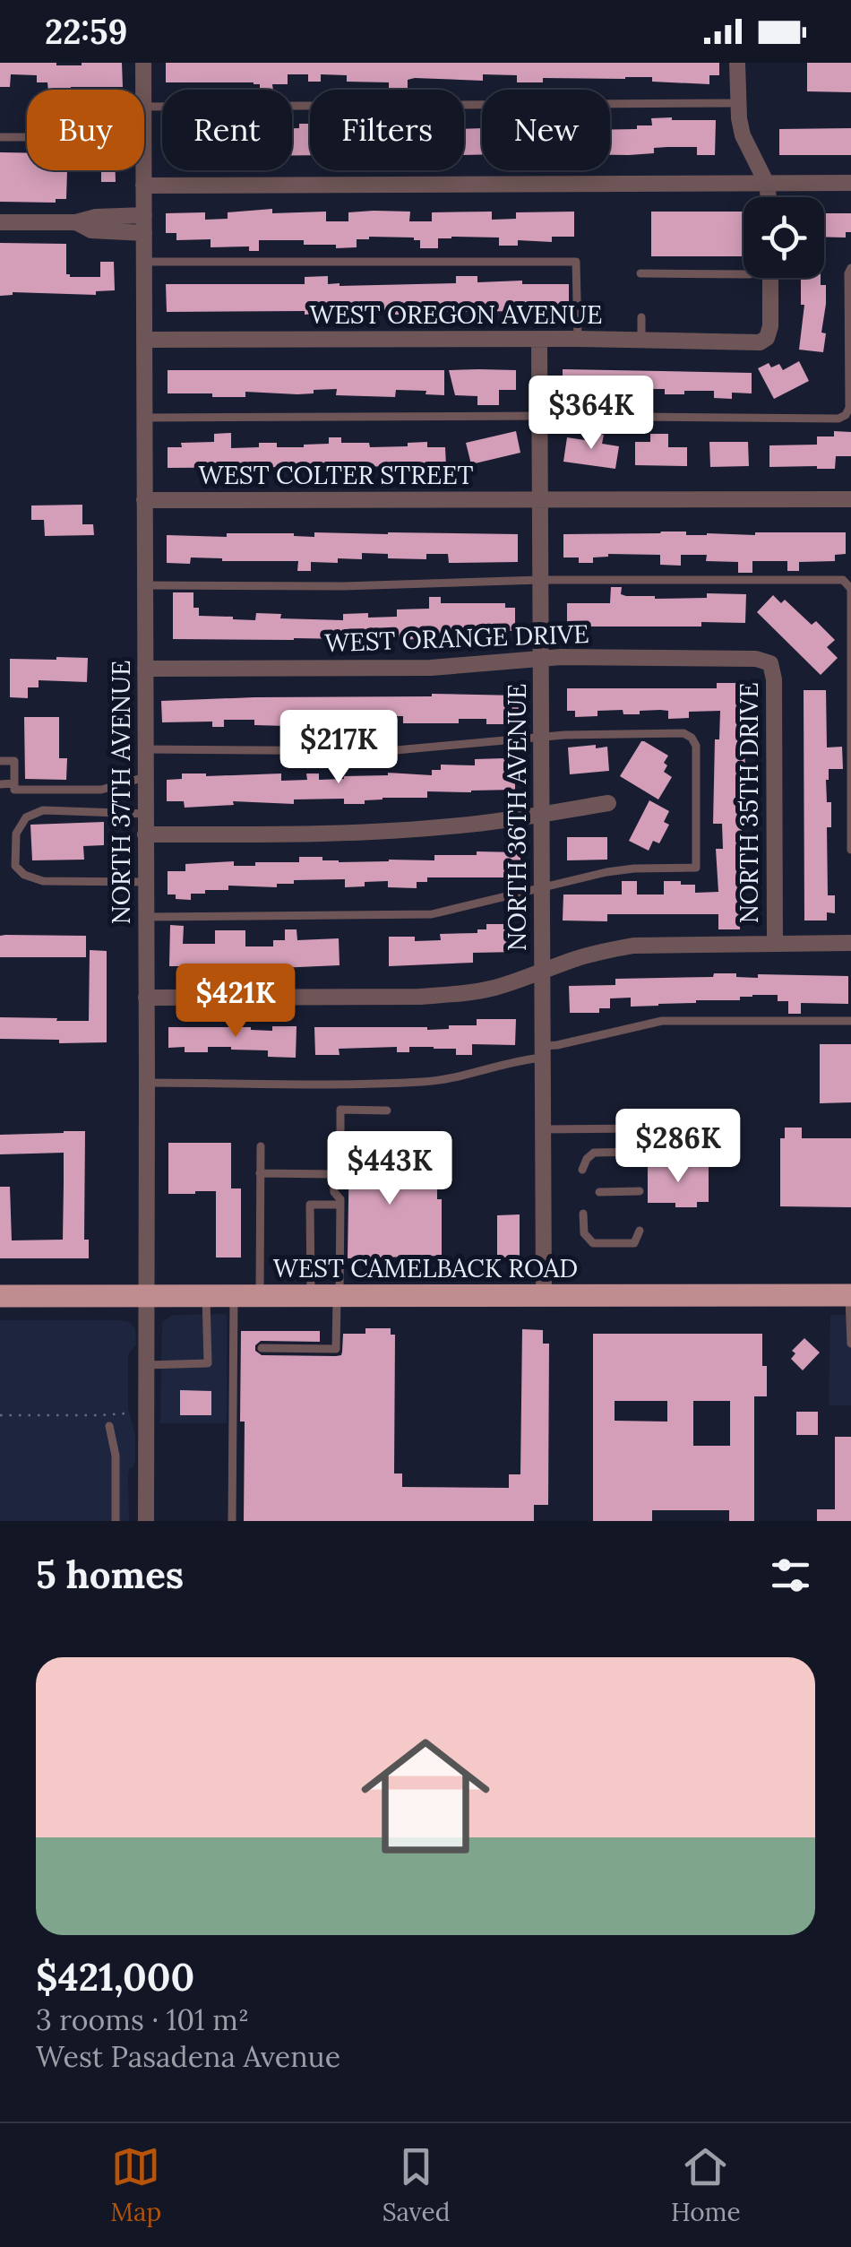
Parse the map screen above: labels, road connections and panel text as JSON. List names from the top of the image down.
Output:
{
  "streets": {
    "main road": ["WEST CAMELBACK ROAD"],
    "street": [
      "WEST OREGON AVENUE",
      "WEST COLTER STREET",
      "WEST ORANGE DRIVE",
      "NORTH 37TH AVENUE",
      "NORTH 35TH DRIVE",
      "NORTH 36TH AVENUE"
    ]
  },
  "crossings": [
    ["WEST OREGON AVENUE", "NORTH 37TH AVENUE"],
    ["WEST OREGON AVENUE", "NORTH 36TH AVENUE"],
    ["WEST COLTER STREET", "NORTH 37TH AVENUE"],
    ["WEST COLTER STREET", "NORTH 36TH AVENUE"],
    ["WEST ORANGE DRIVE", "NORTH 37TH AVENUE"],
    ["WEST ORANGE DRIVE", "NORTH 35TH DRIVE"],
    ["WEST ORANGE DRIVE", "NORTH 36TH AVENUE"],
    ["NORTH 37TH AVENUE", "WEST CAMELBACK ROAD"],
    ["NORTH 36TH AVENUE", "WEST CAMELBACK ROAD"]
  ],
  "page": {
    "status": "22:59",
    "chip": [
      "Buy",
      "Rent",
      "Filters",
      "New"
    ],
    "price": [
      "$364K",
      "$217K",
      "$421K",
      "$286K",
      "$443K"
    ],
    "heading": "5 homes",
    "list": [
      {
        "name": "$421,000",
        "note": "3 rooms · 101 m² · West Pasadena Avenue"
      }
    ],
    "tabs": ["Map", "Saved", "Home"]
  }
}
